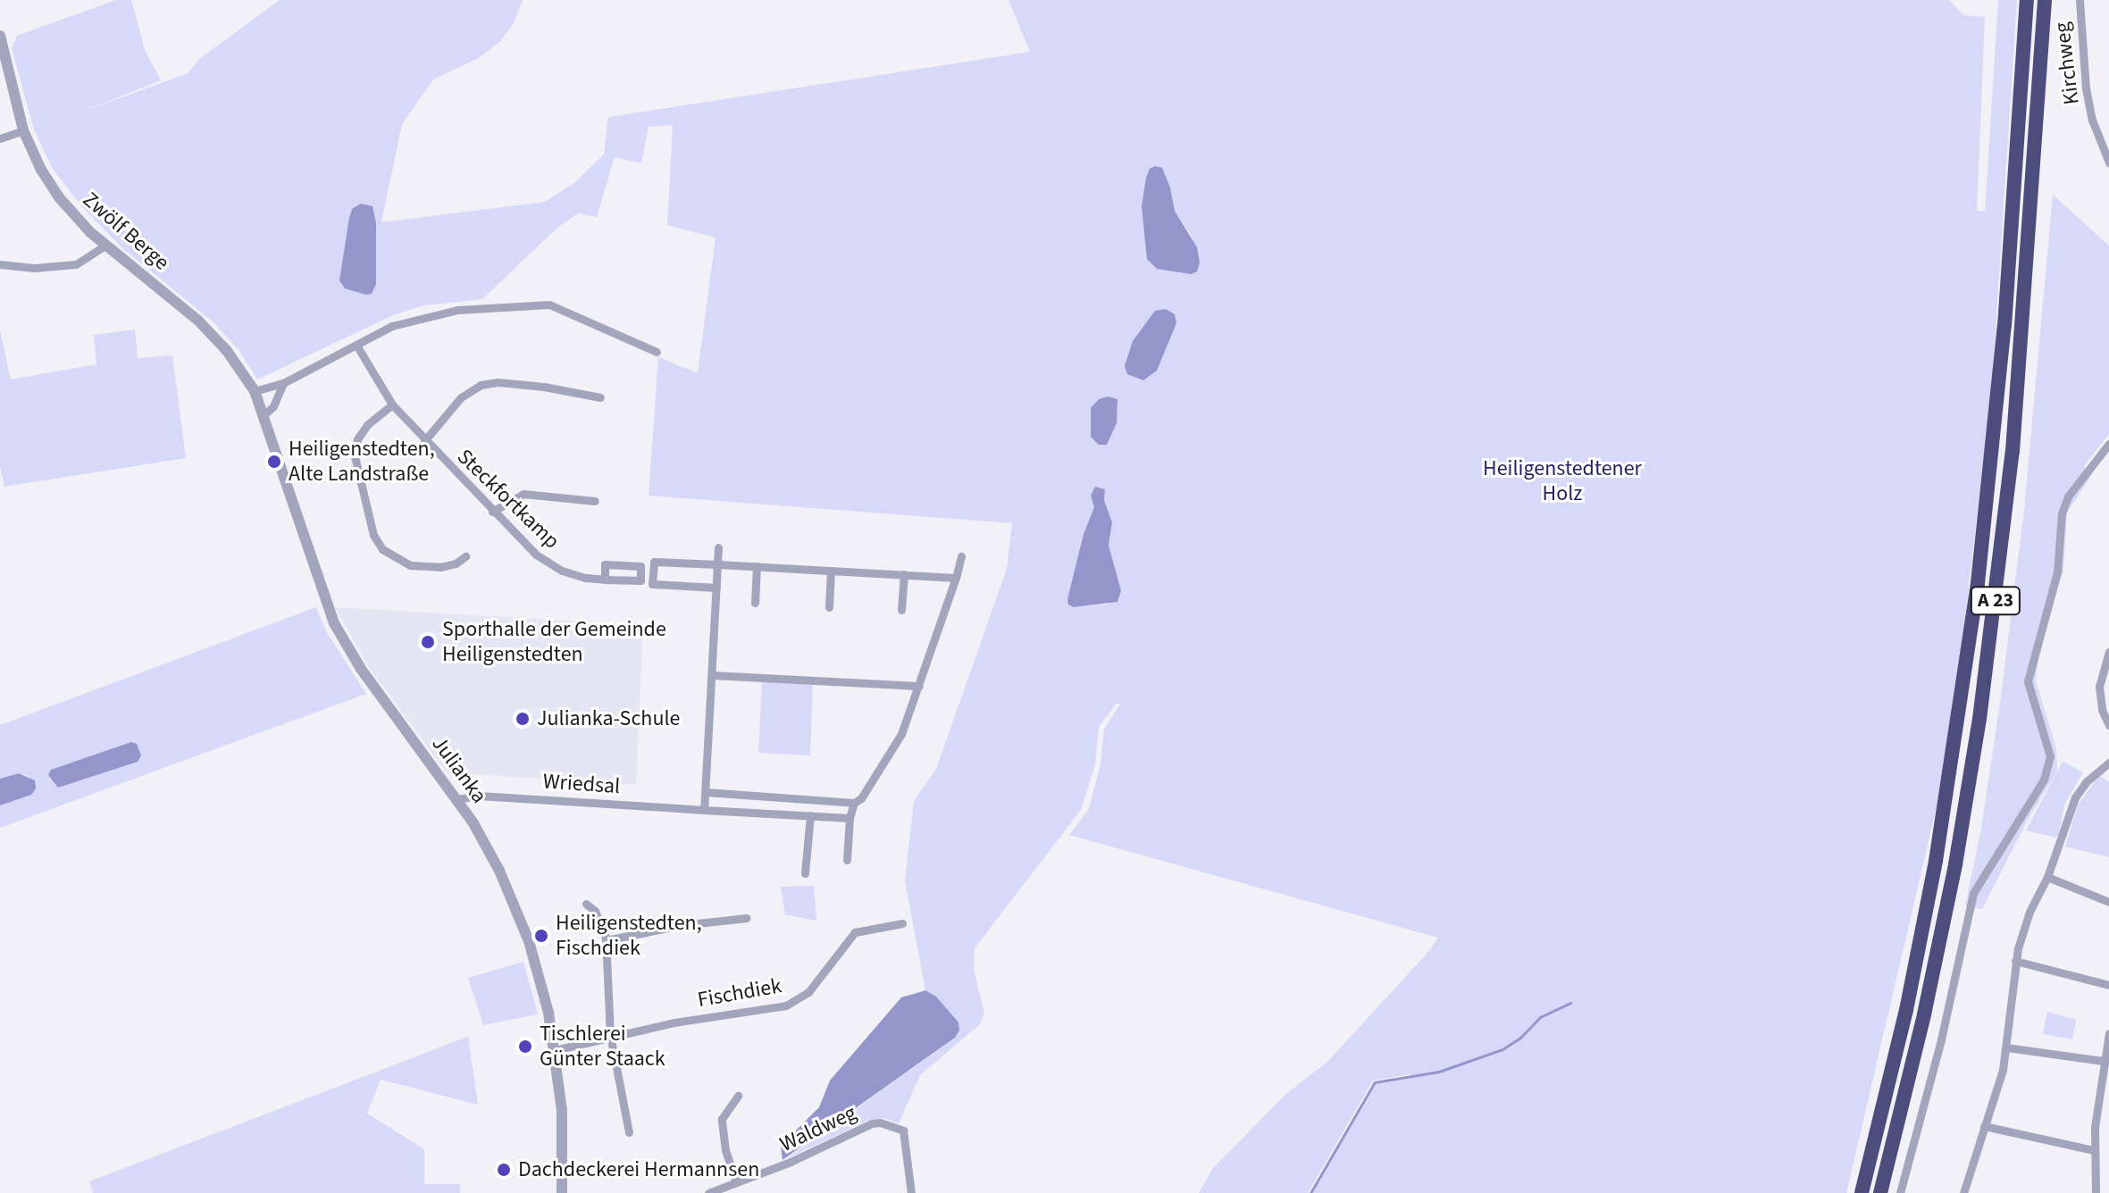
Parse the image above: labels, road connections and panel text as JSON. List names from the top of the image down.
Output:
{
  "streets": {
    "highway": ["A 23"],
    "street": [
      "Kirchweg",
      "Zwölf Berge",
      "Steckfortkamp",
      "Julianka",
      "Wriedsal",
      "Fischdiek",
      "Waldweg"
    ]
  },
  "crossings": [
    ["Zwölf Berge", "Julianka"],
    ["Julianka", "Wriedsal"],
    ["Julianka", "Fischdiek"]
  ],
  "parks": ["Heiligenstedtener Holz"],
  "places": [
    "Heiligenstedten, Alte Landstraße",
    "Sporthalle der Gemeinde Heiligenstedten",
    "Julianka-Schule",
    "Heiligenstedten, Fischdiek",
    "Tischlerei Günter Staack",
    "Dachdeckerei Hermannsen"
  ]
}
